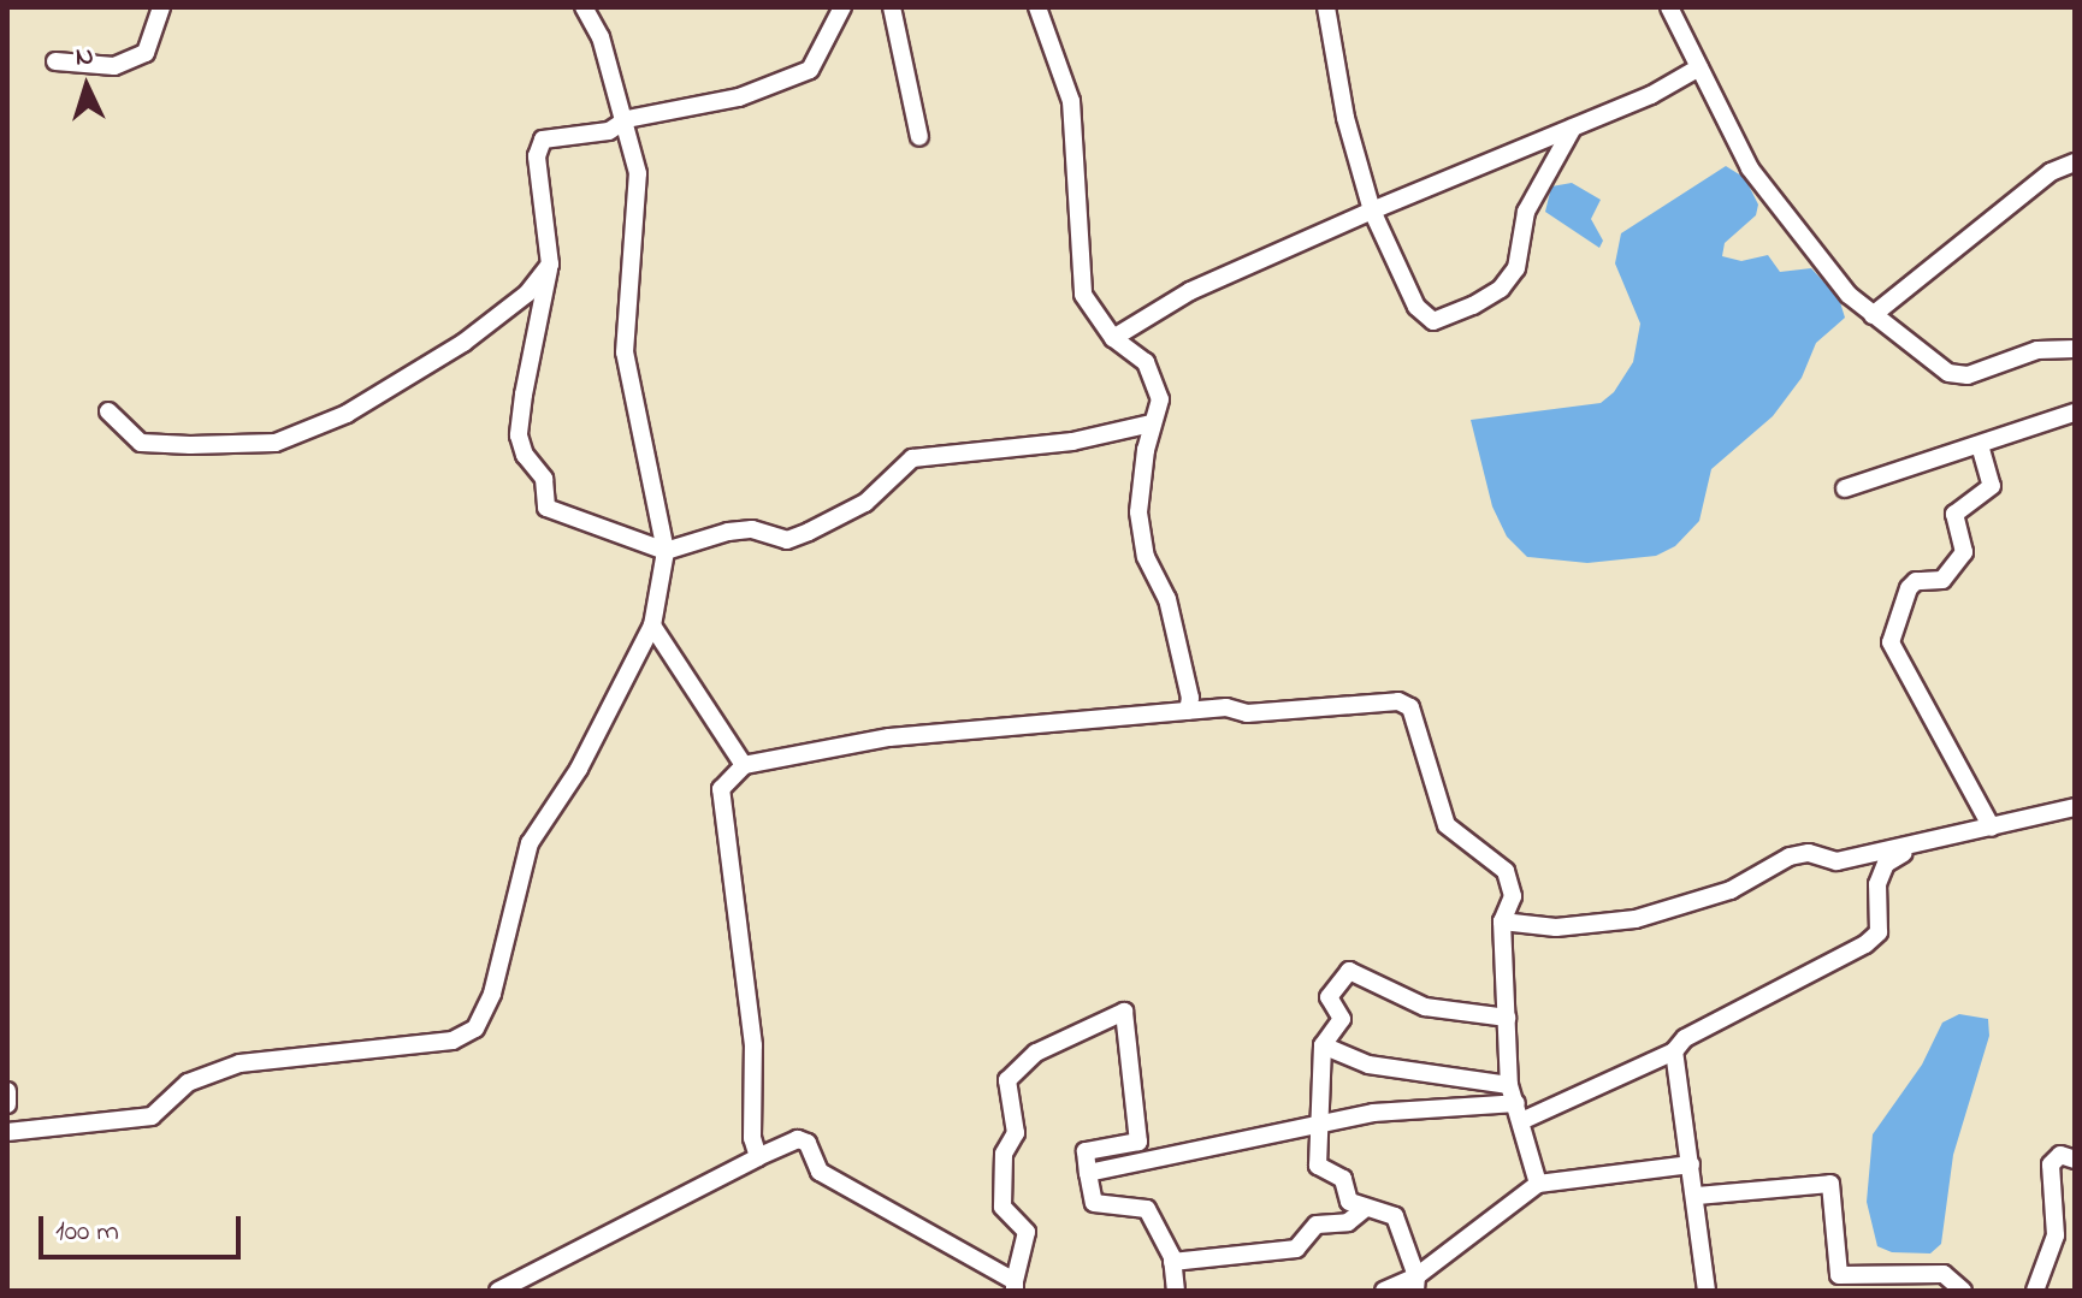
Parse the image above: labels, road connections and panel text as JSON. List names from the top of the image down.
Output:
{
  "scale_bar": "100 m",
  "north": "top"
}
